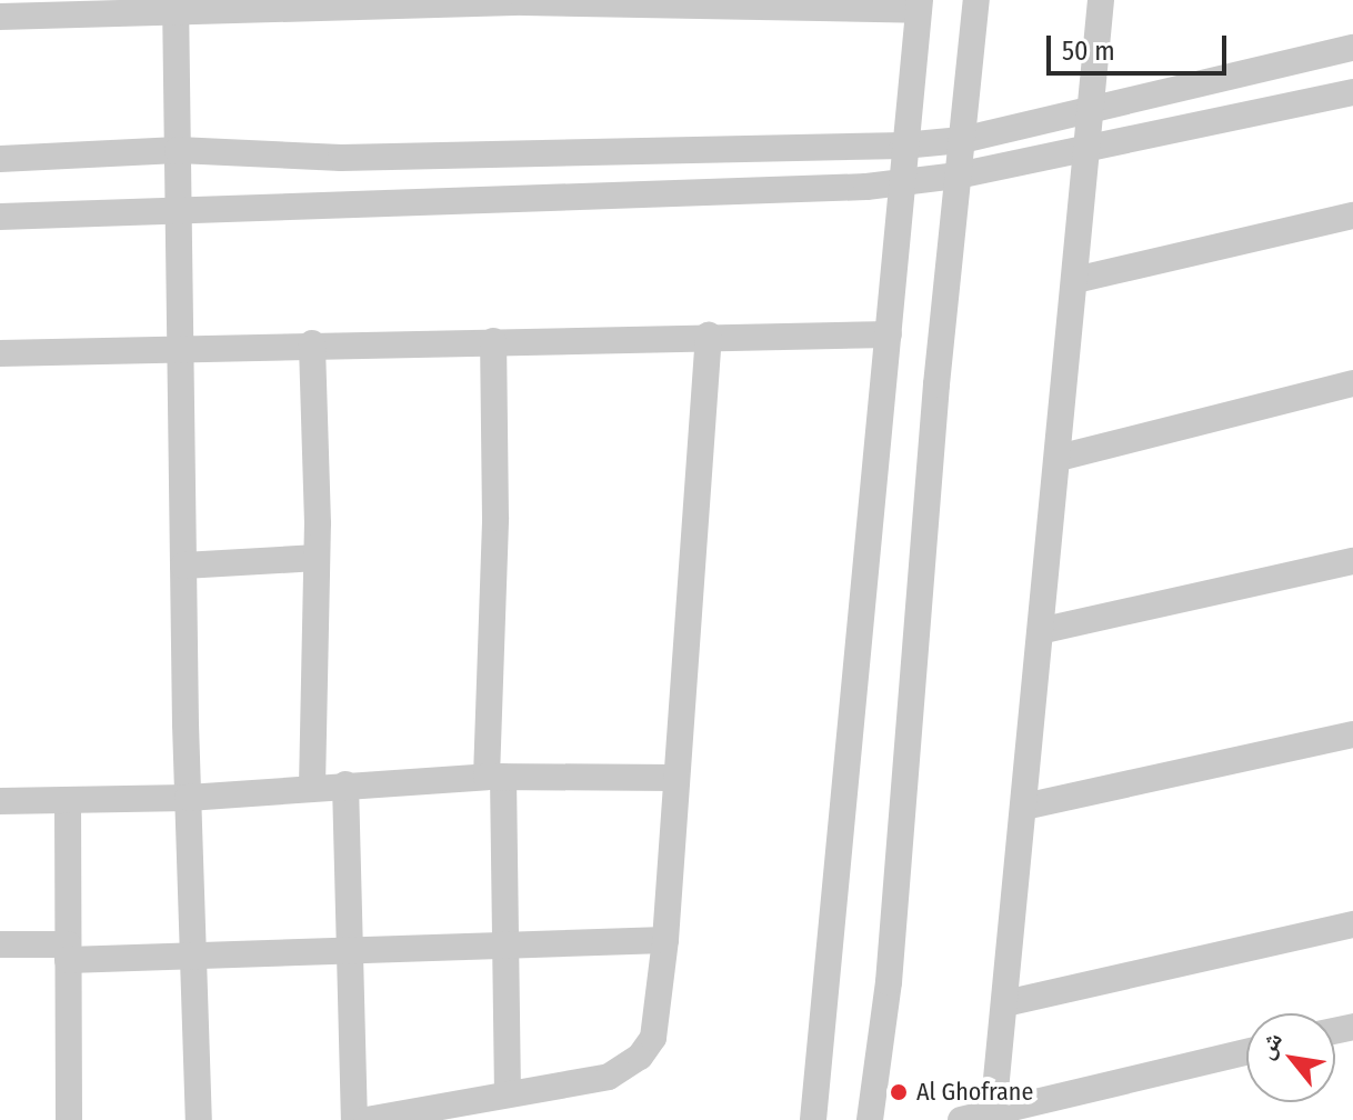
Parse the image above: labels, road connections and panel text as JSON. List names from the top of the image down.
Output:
{
  "places": ["Al Ghofrane"],
  "scale_bar": "50 m",
  "north": "top left"
}
